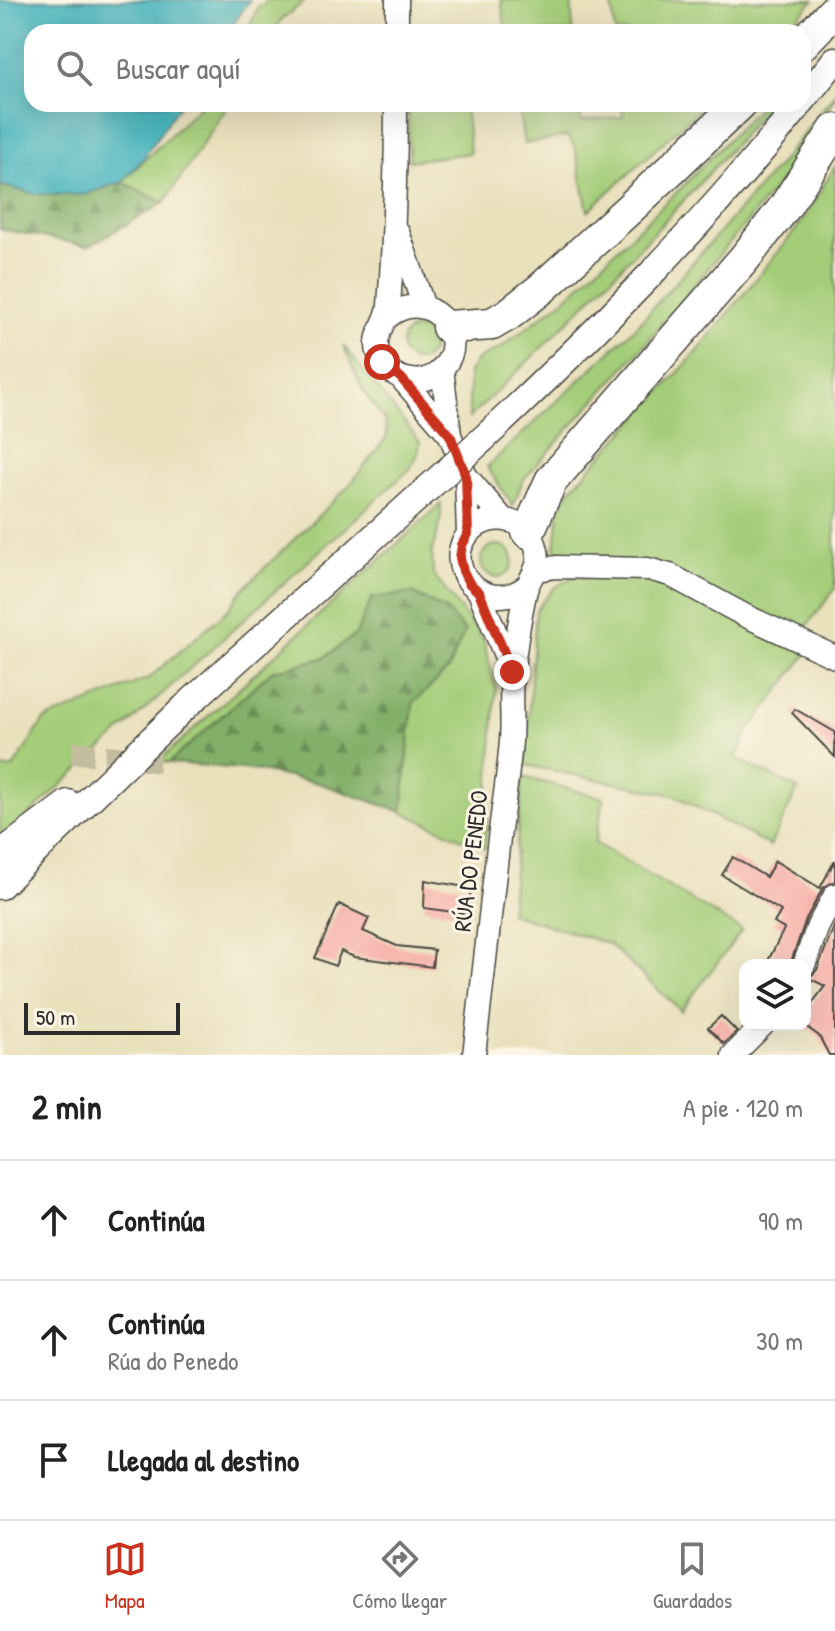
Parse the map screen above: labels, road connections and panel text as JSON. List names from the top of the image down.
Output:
{
  "streets": {
    "street": ["RÚA DO PENEDO"]
  },
  "scale_bar": "50 m",
  "page": {
    "search": "Buscar aquí",
    "scale": "50 m",
    "heading": ["2 min", "A pie · 120 m"],
    "list": [
      ["Continúa", "90 m"],
      ["Continúa", "Rúa do Penedo", "30 m"],
      "Llegada al destino"
    ],
    "nav": ["Mapa", "Cómo llegar", "Guardados"]
  }
}
